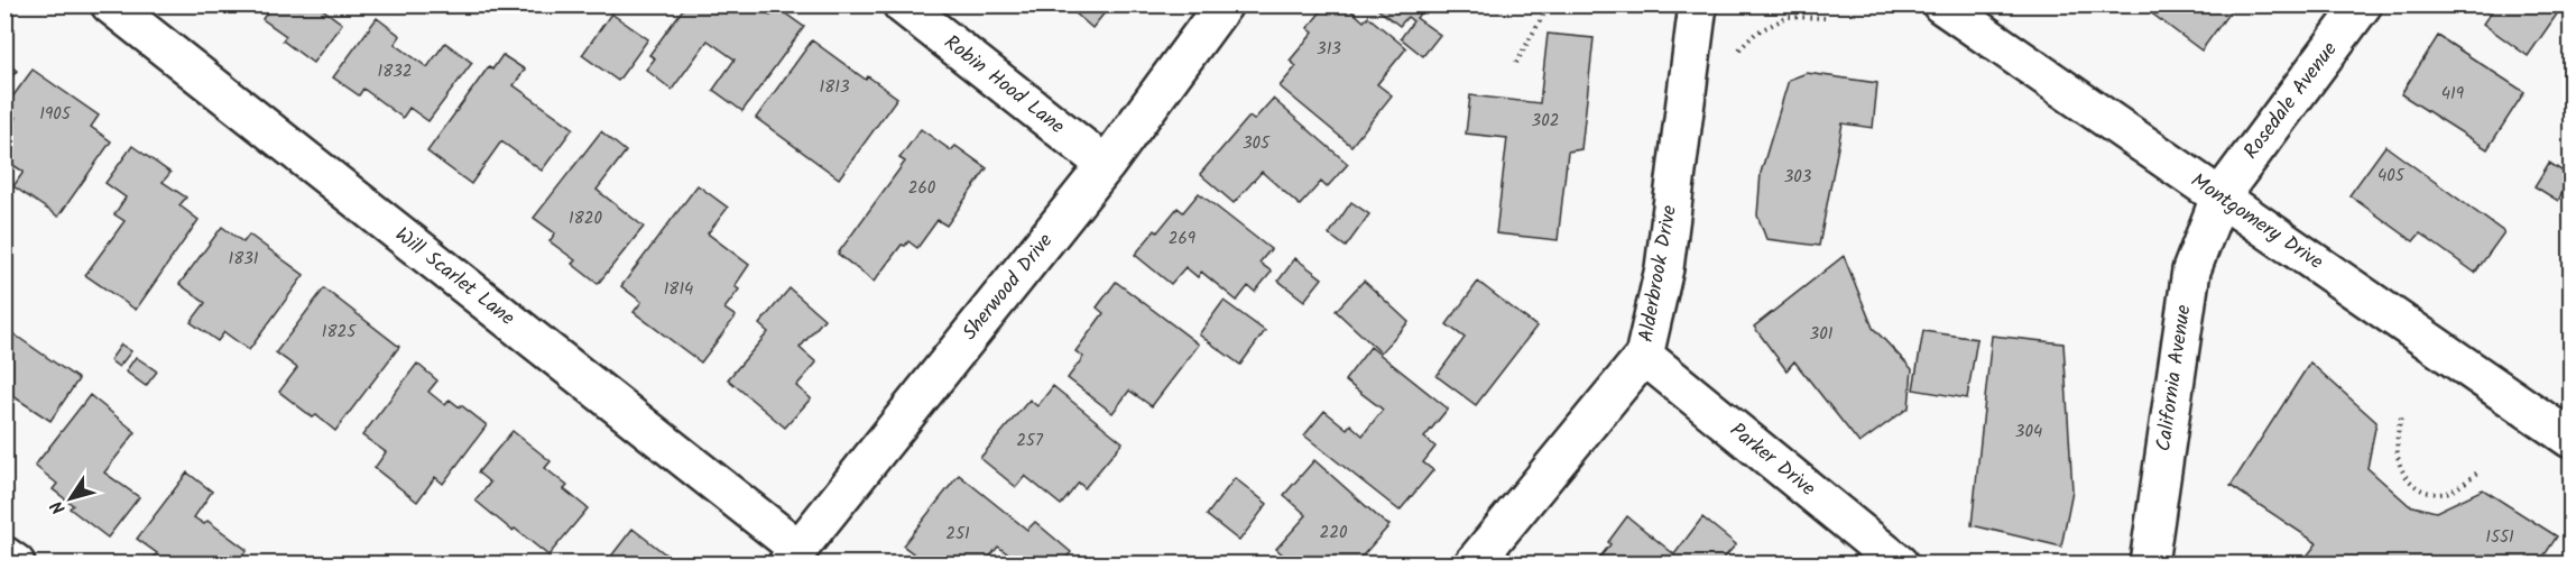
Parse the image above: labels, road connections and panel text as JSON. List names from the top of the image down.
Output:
{
  "streets": {
    "street": [
      "Robin Hood Lane",
      "Rosedale Avenue",
      "Montgomery Drive",
      "Alderbrook Drive",
      "Will Scarlet Lane",
      "Sherwood Drive",
      "California Avenue",
      "Parker Drive"
    ]
  },
  "crossings": [
    ["Robin Hood Lane", "Sherwood Drive"],
    ["Rosedale Avenue", "Montgomery Drive"],
    ["Rosedale Avenue", "California Avenue"],
    ["Montgomery Drive", "California Avenue"],
    ["Alderbrook Drive", "Parker Drive"],
    ["Will Scarlet Lane", "Sherwood Drive"]
  ],
  "house_numbers": [
    "313",
    "1832",
    "1813",
    "419",
    "1905",
    "302",
    "305",
    "405",
    "303",
    "260",
    "1820",
    "269",
    "1831",
    "1814",
    "1825",
    "301",
    "304",
    "257",
    "220",
    "251",
    "1551"
  ],
  "north": "bottom left"
}
